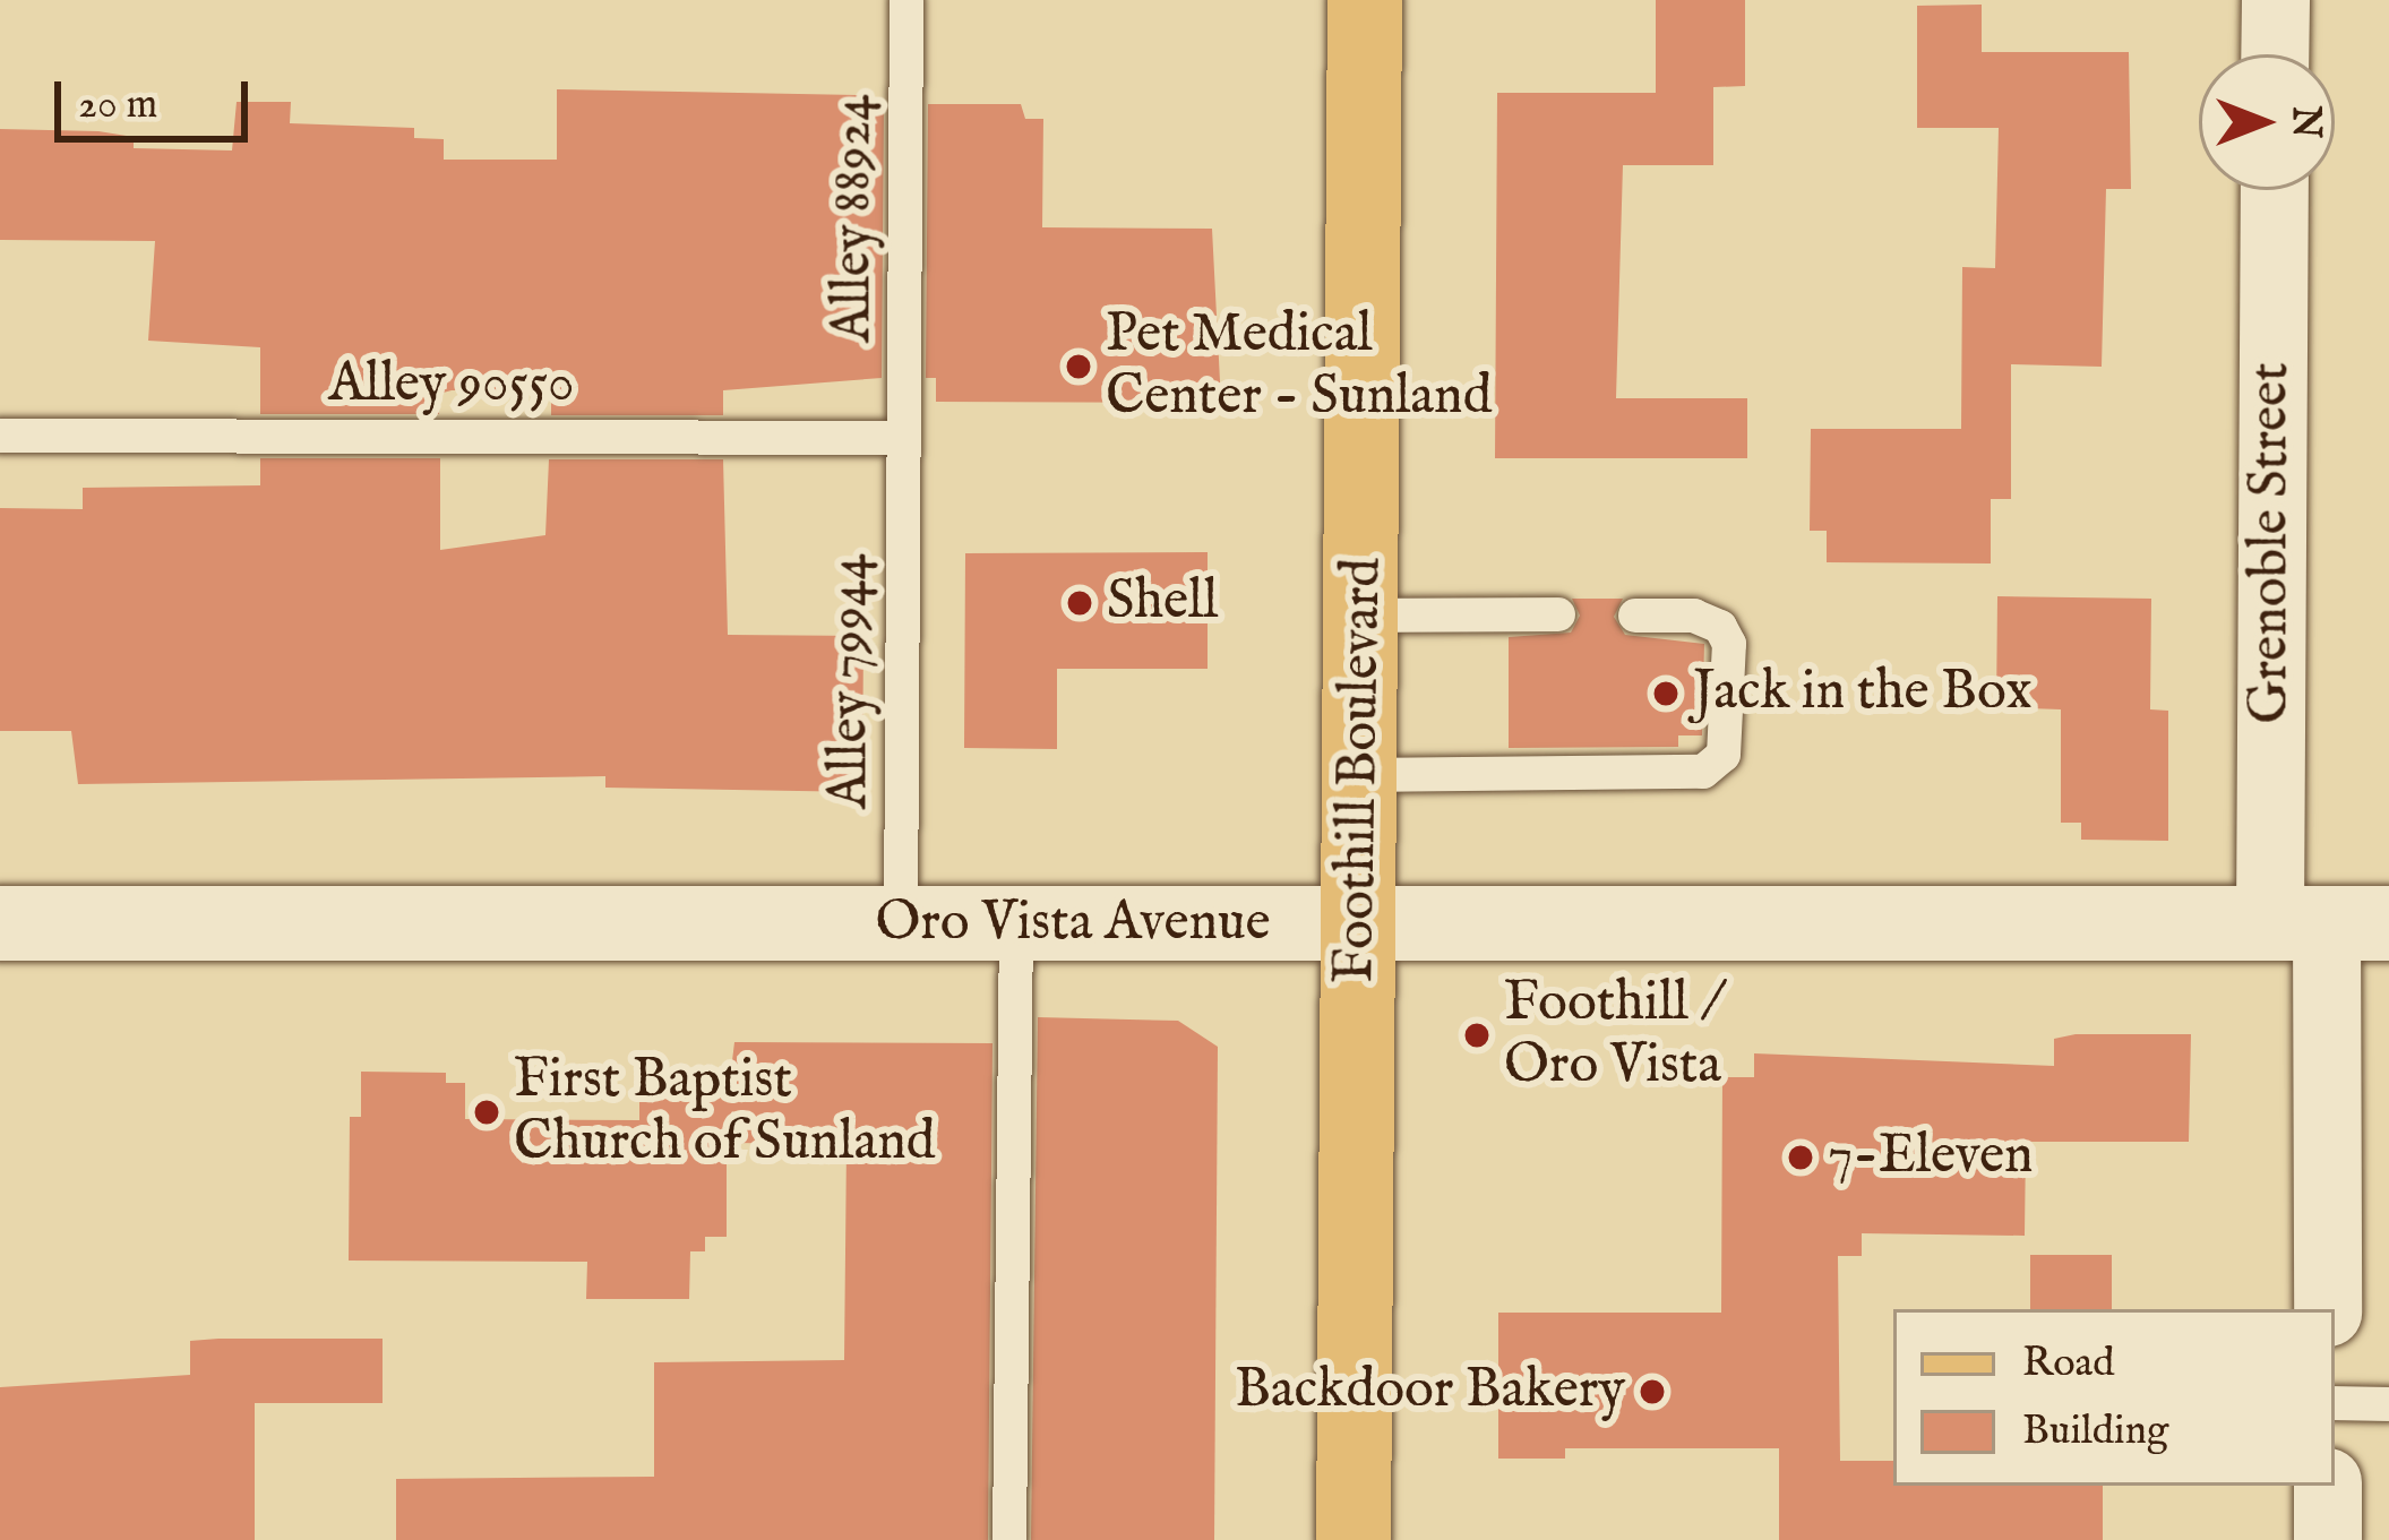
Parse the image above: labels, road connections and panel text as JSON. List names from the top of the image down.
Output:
{
  "streets": {
    "main road": ["Foothill Boulevard"],
    "street": ["Grenoble Street", "Oro Vista Avenue"],
    "lane": ["Alley 88924", "Alley 90550", "Alley 79944"]
  },
  "crossings": [
    ["Alley 88924", "Alley 90550"],
    ["Alley 88924", "Alley 79944"],
    ["Alley 90550", "Alley 79944"],
    ["Grenoble Street", "Oro Vista Avenue"],
    ["Alley 79944", "Oro Vista Avenue"],
    ["Foothill Boulevard", "Oro Vista Avenue"]
  ],
  "places": [
    "Pet Medical Center - Sunland",
    "Shell",
    "Jack in the Box",
    "Foothill / Oro Vista",
    "First Baptist Church of Sunland",
    "7-Eleven",
    "Backdoor Bakery"
  ],
  "legend": ["Road", "Building"],
  "scale_bar": "20 m",
  "north": "right"
}
